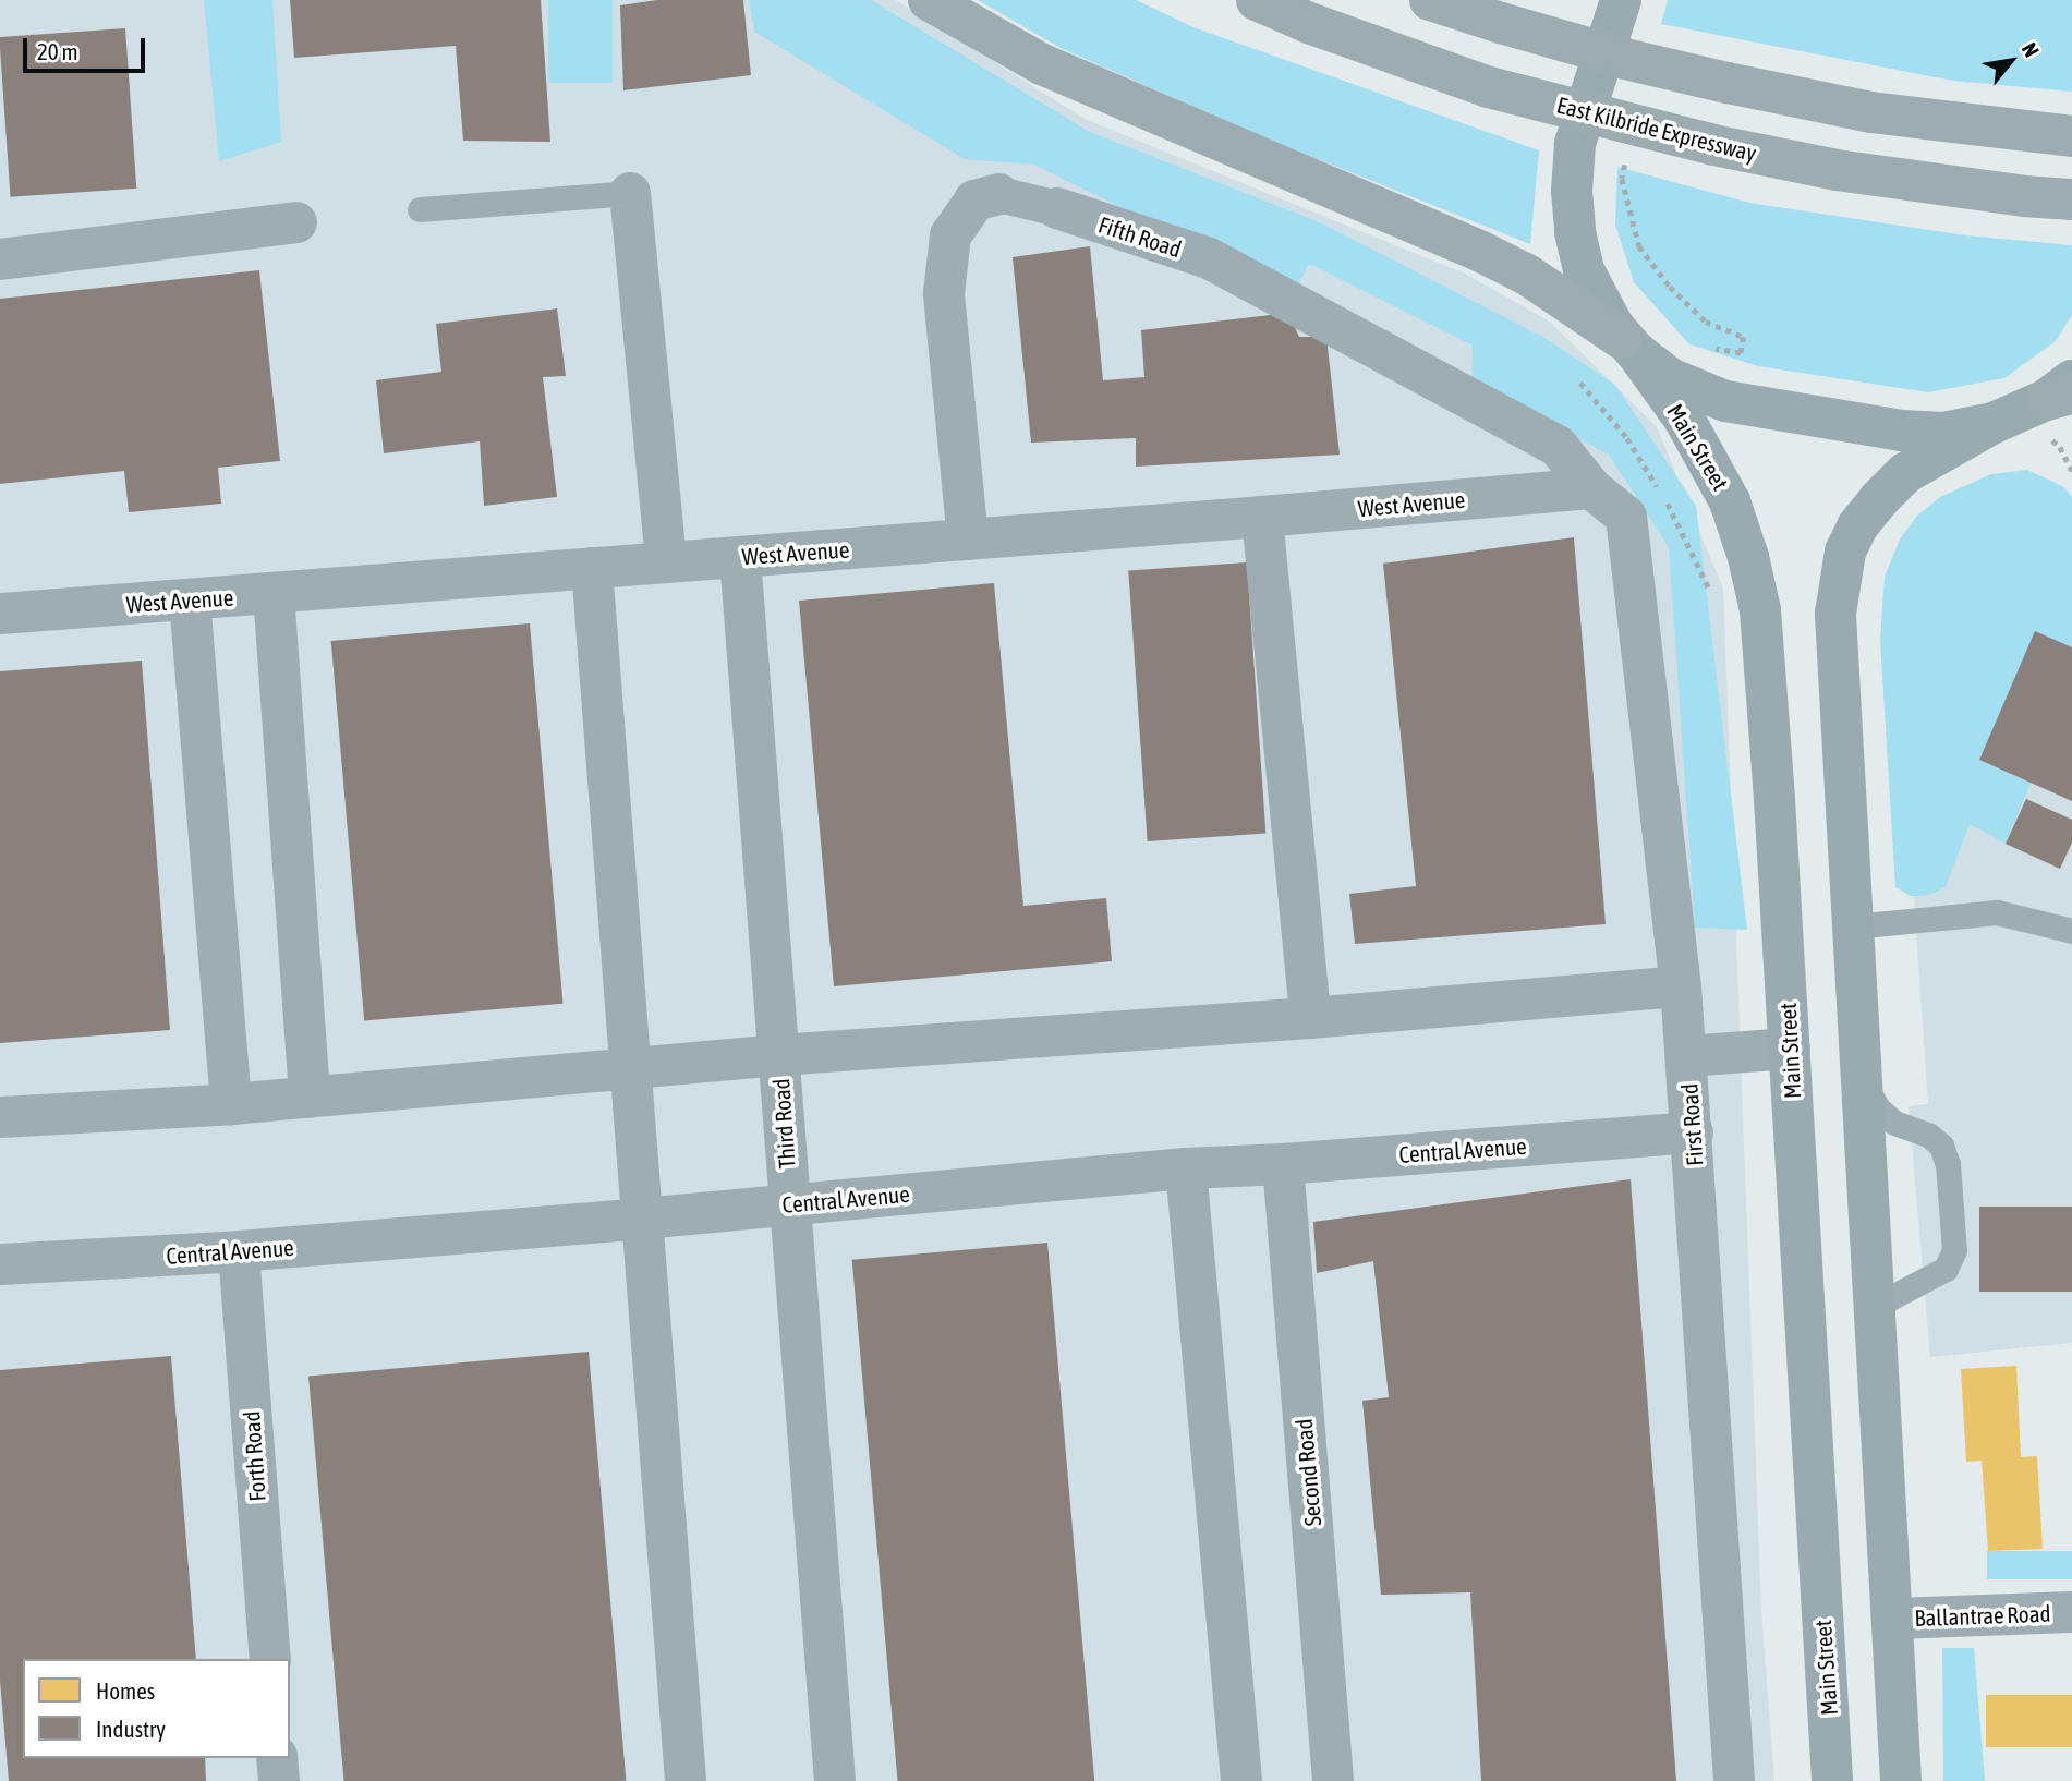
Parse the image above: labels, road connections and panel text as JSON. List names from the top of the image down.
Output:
{
  "streets": {
    "highway": ["East Kilbride Expressway"],
    "main road": ["Main Street"],
    "street": [
      "Fifth Road",
      "West Avenue",
      "Third Road",
      "First Road",
      "Central Avenue",
      "Forth Road",
      "Second Road",
      "Ballantrae Road"
    ]
  },
  "crossings": [
    ["Fifth Road", "West Avenue"],
    ["Fifth Road", "First Road"],
    ["West Avenue", "Third Road"],
    ["West Avenue", "First Road"],
    ["Third Road", "Central Avenue"],
    ["First Road", "Central Avenue"],
    ["Central Avenue", "Forth Road"],
    ["Central Avenue", "Second Road"]
  ],
  "legend": ["Homes", "Industry"],
  "scale_bar": "20 m",
  "north": "top right"
}
